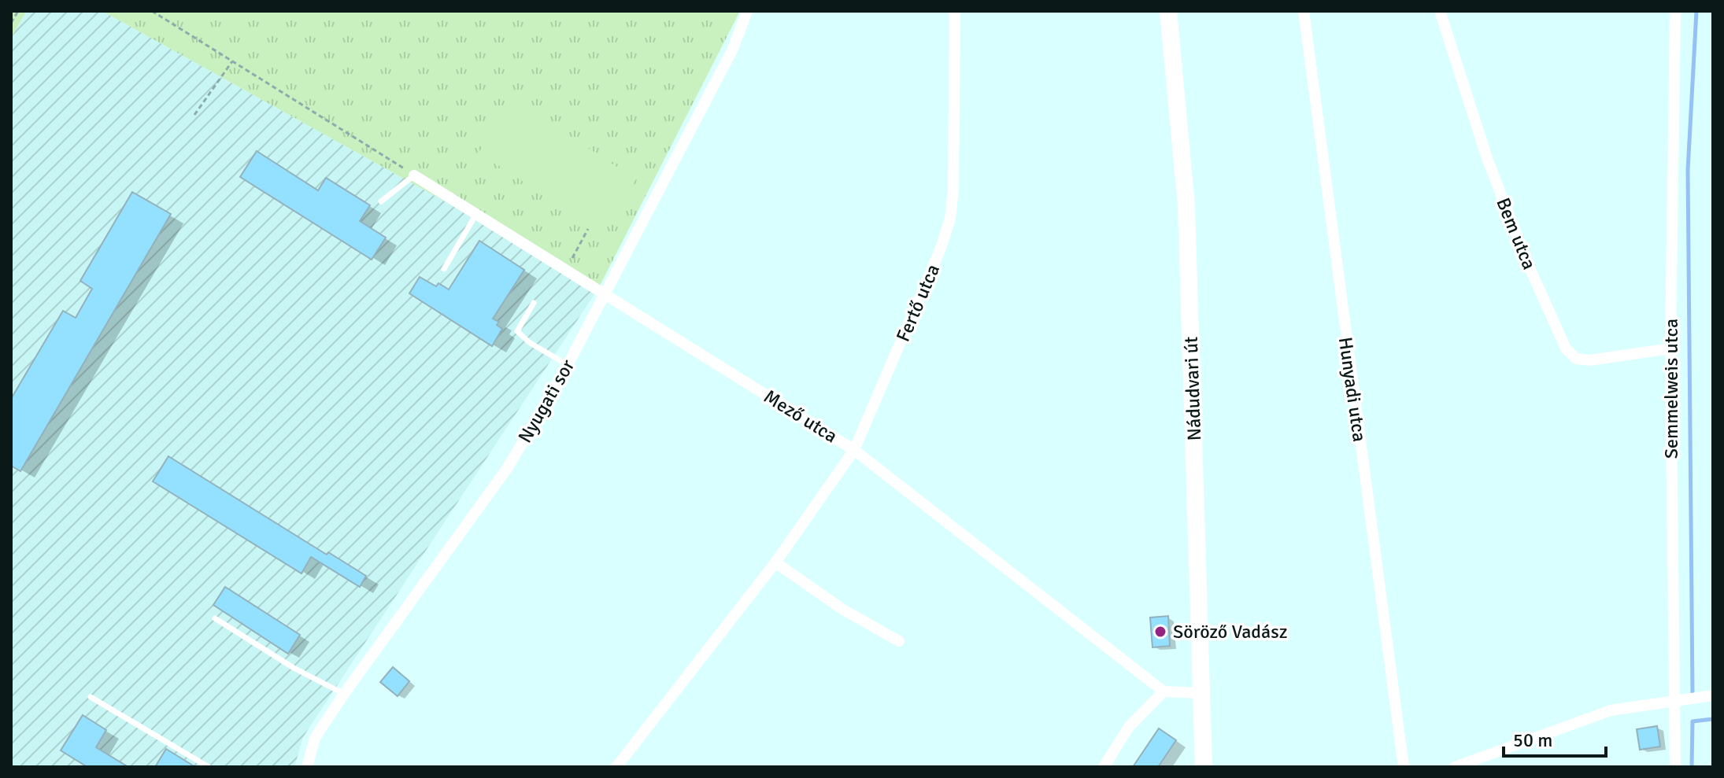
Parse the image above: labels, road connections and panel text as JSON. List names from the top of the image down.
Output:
{
  "streets": {
    "main road": ["Nádudvari út"],
    "street": [
      "Bem utca",
      "Fertő utca",
      "Semmelweis utca",
      "Hunyadi utca",
      "Nyugati sor",
      "Mező utca"
    ]
  },
  "crossings": [
    ["Bem utca", "Semmelweis utca"],
    ["Fertő utca", "Mező utca"],
    ["Nyugati sor", "Mező utca"]
  ],
  "places": ["Söröző Vadász"],
  "scale_bar": "50 m"
}
